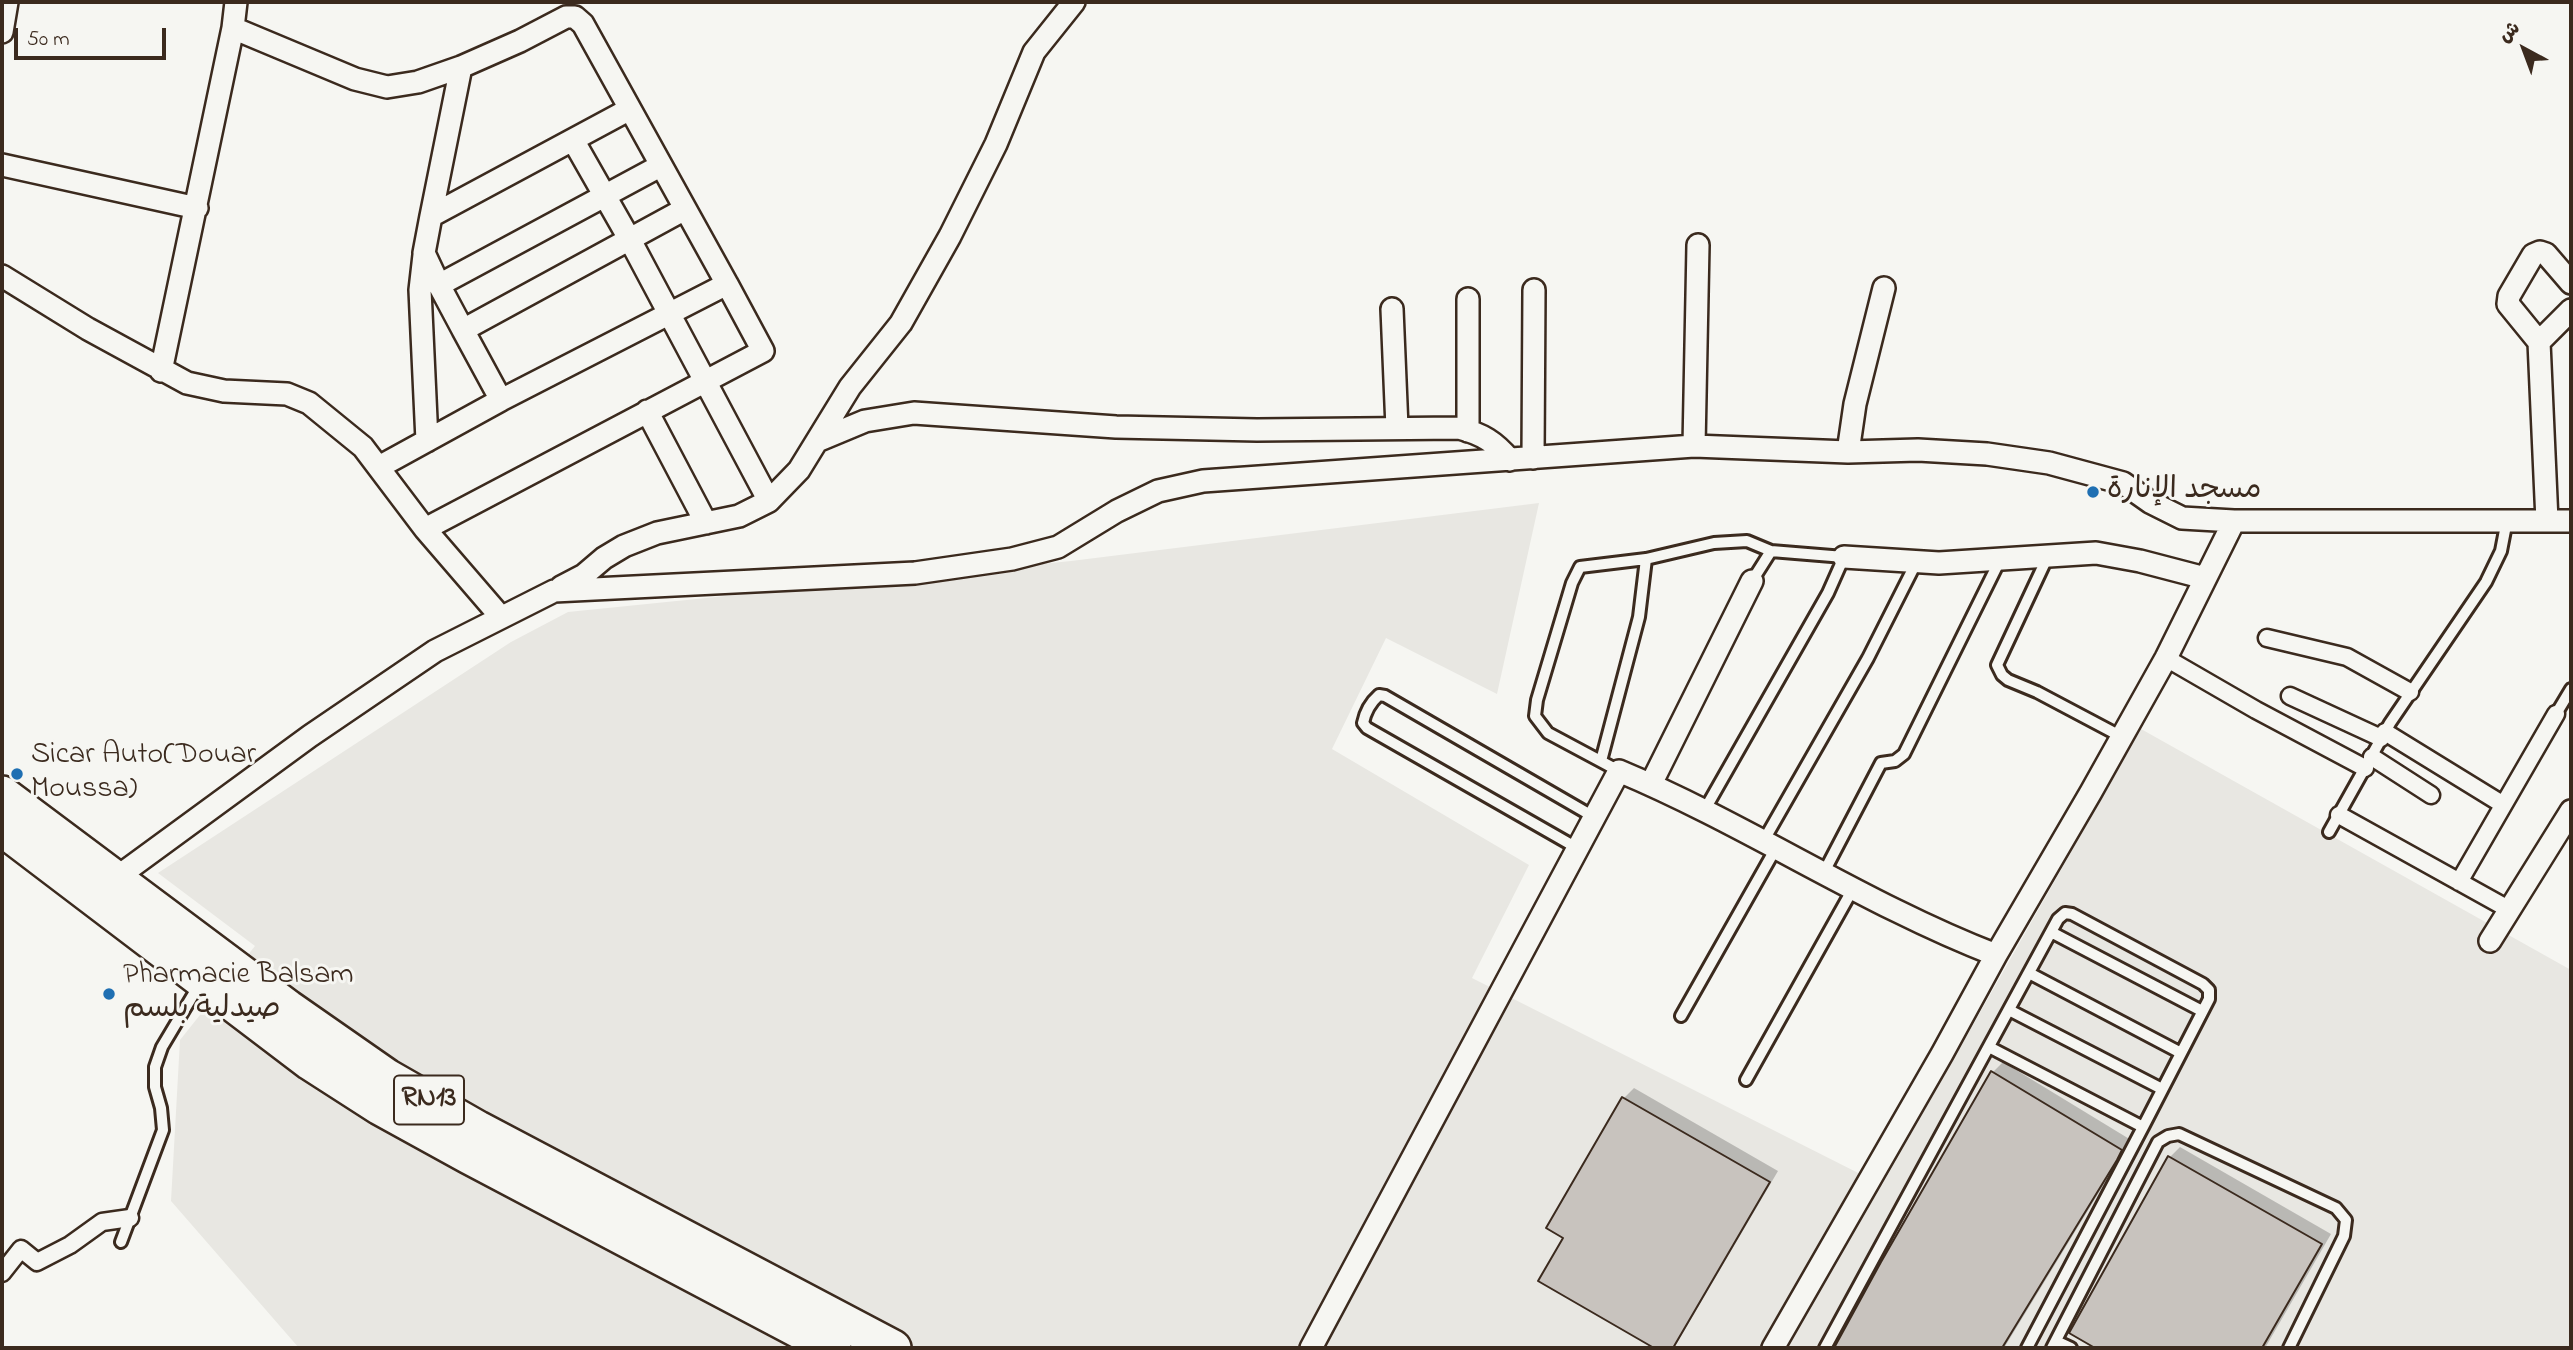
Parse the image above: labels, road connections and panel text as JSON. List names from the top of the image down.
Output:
{
  "streets": {
    "main road": ["RN13"]
  },
  "places": ["مسجد الإنارة", "Sicar Auto(Douar Moussa)", "Pharmacie Balsam صيدلية بلسم"],
  "scale_bar": "50 m",
  "north": "top left"
}
